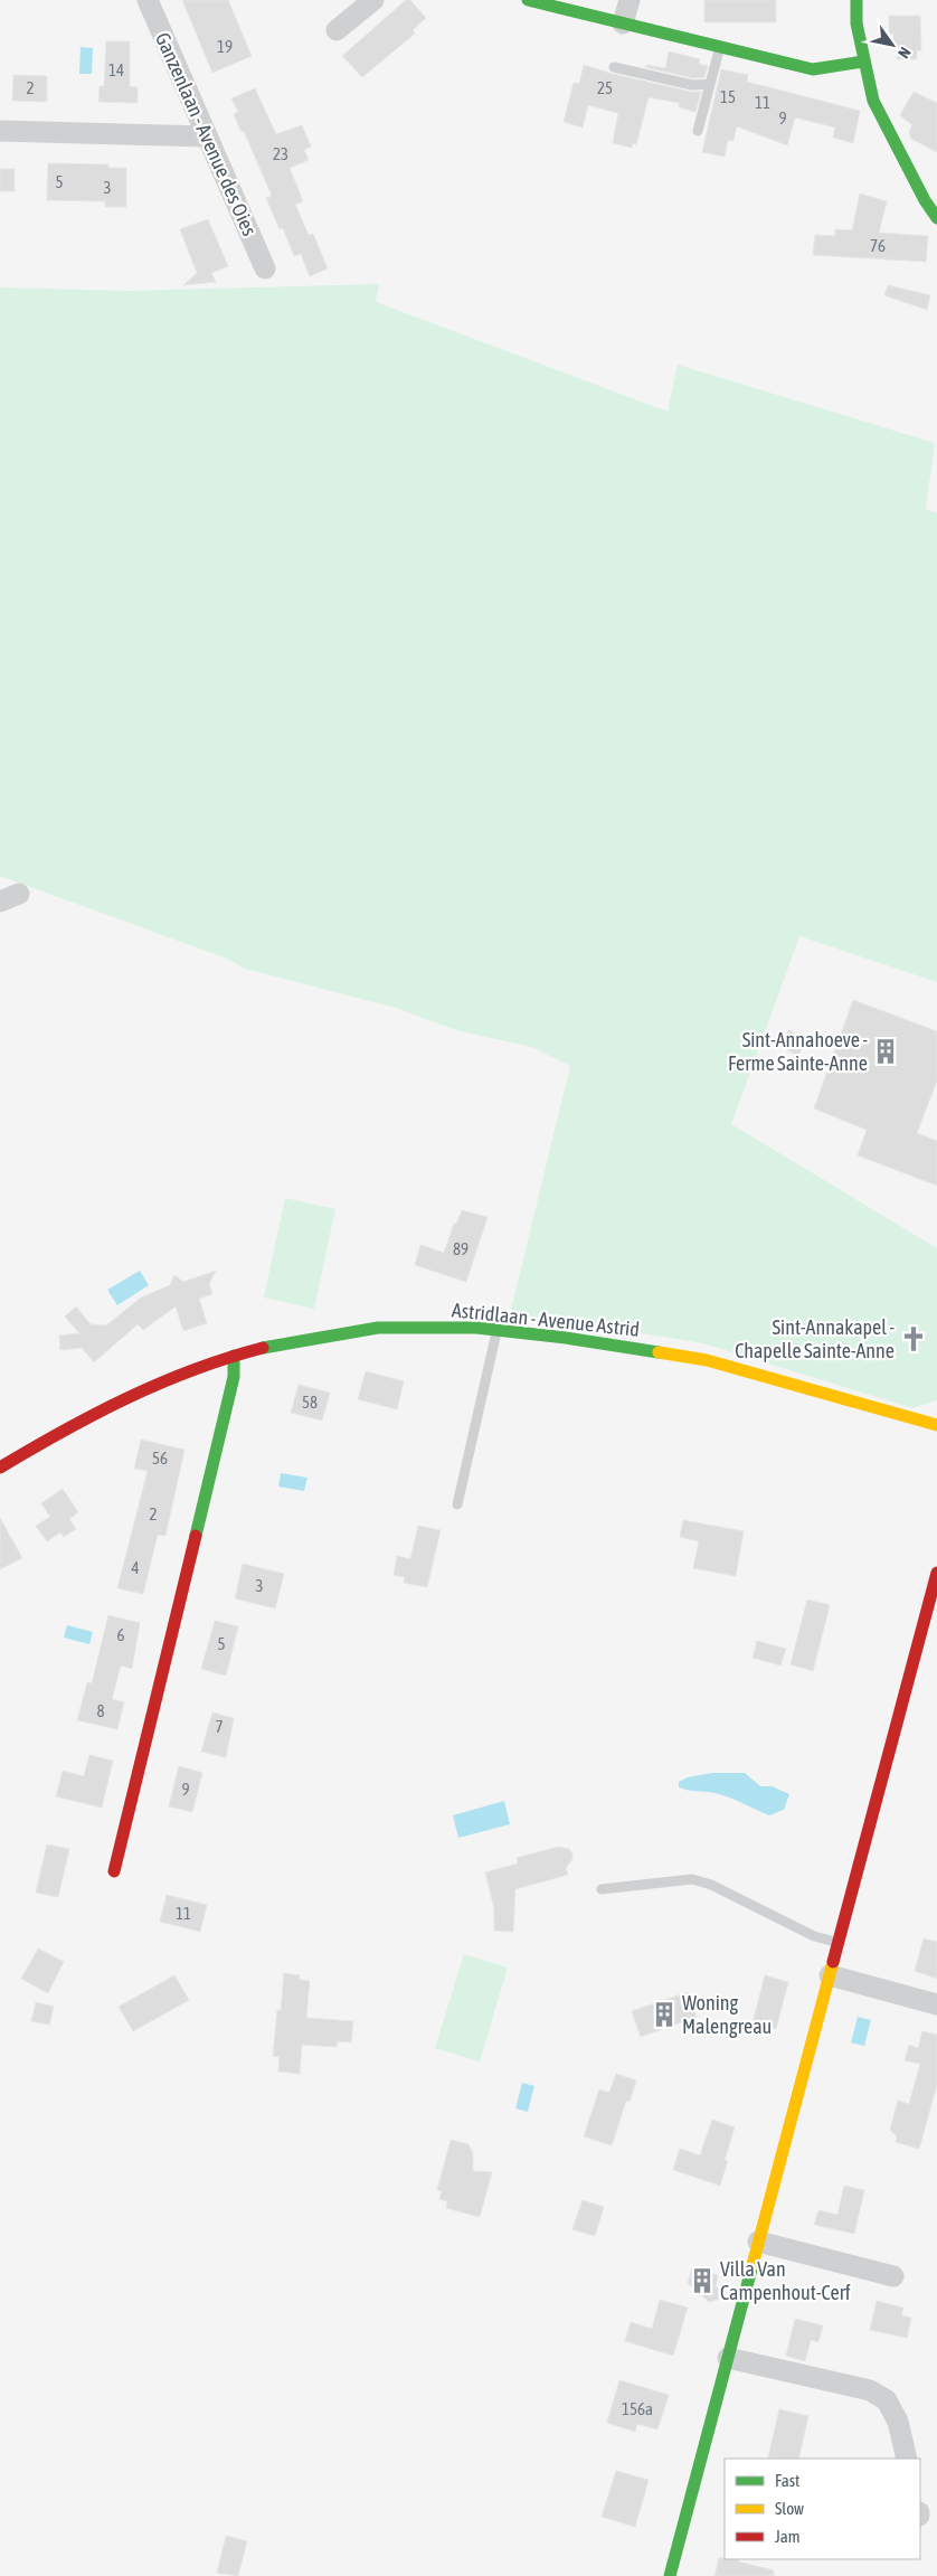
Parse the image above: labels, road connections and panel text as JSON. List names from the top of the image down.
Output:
{
  "streets": {
    "street": ["Ganzenlaan - Avenue des Oies", "Astridlaan - Avenue Astrid"]
  },
  "places": {
    "building": ["Sint-Annahoeve - Ferme Sainte-Anne", "Woning Malengreau", "Villa Van Campenhout-Cerf"],
    "church": ["Sint-Annakapel - Chapelle Sainte-Anne"]
  },
  "house_numbers": [
    "19",
    "14",
    "2",
    "25",
    "15",
    "11",
    "9",
    "23",
    "5",
    "3",
    "76",
    "89",
    "58",
    "56",
    "2",
    "4",
    "3",
    "6",
    "5",
    "8",
    "7",
    "9",
    "11",
    "156a"
  ],
  "legend": ["Fast", "Slow", "Jam"],
  "north": "bottom right"
}
